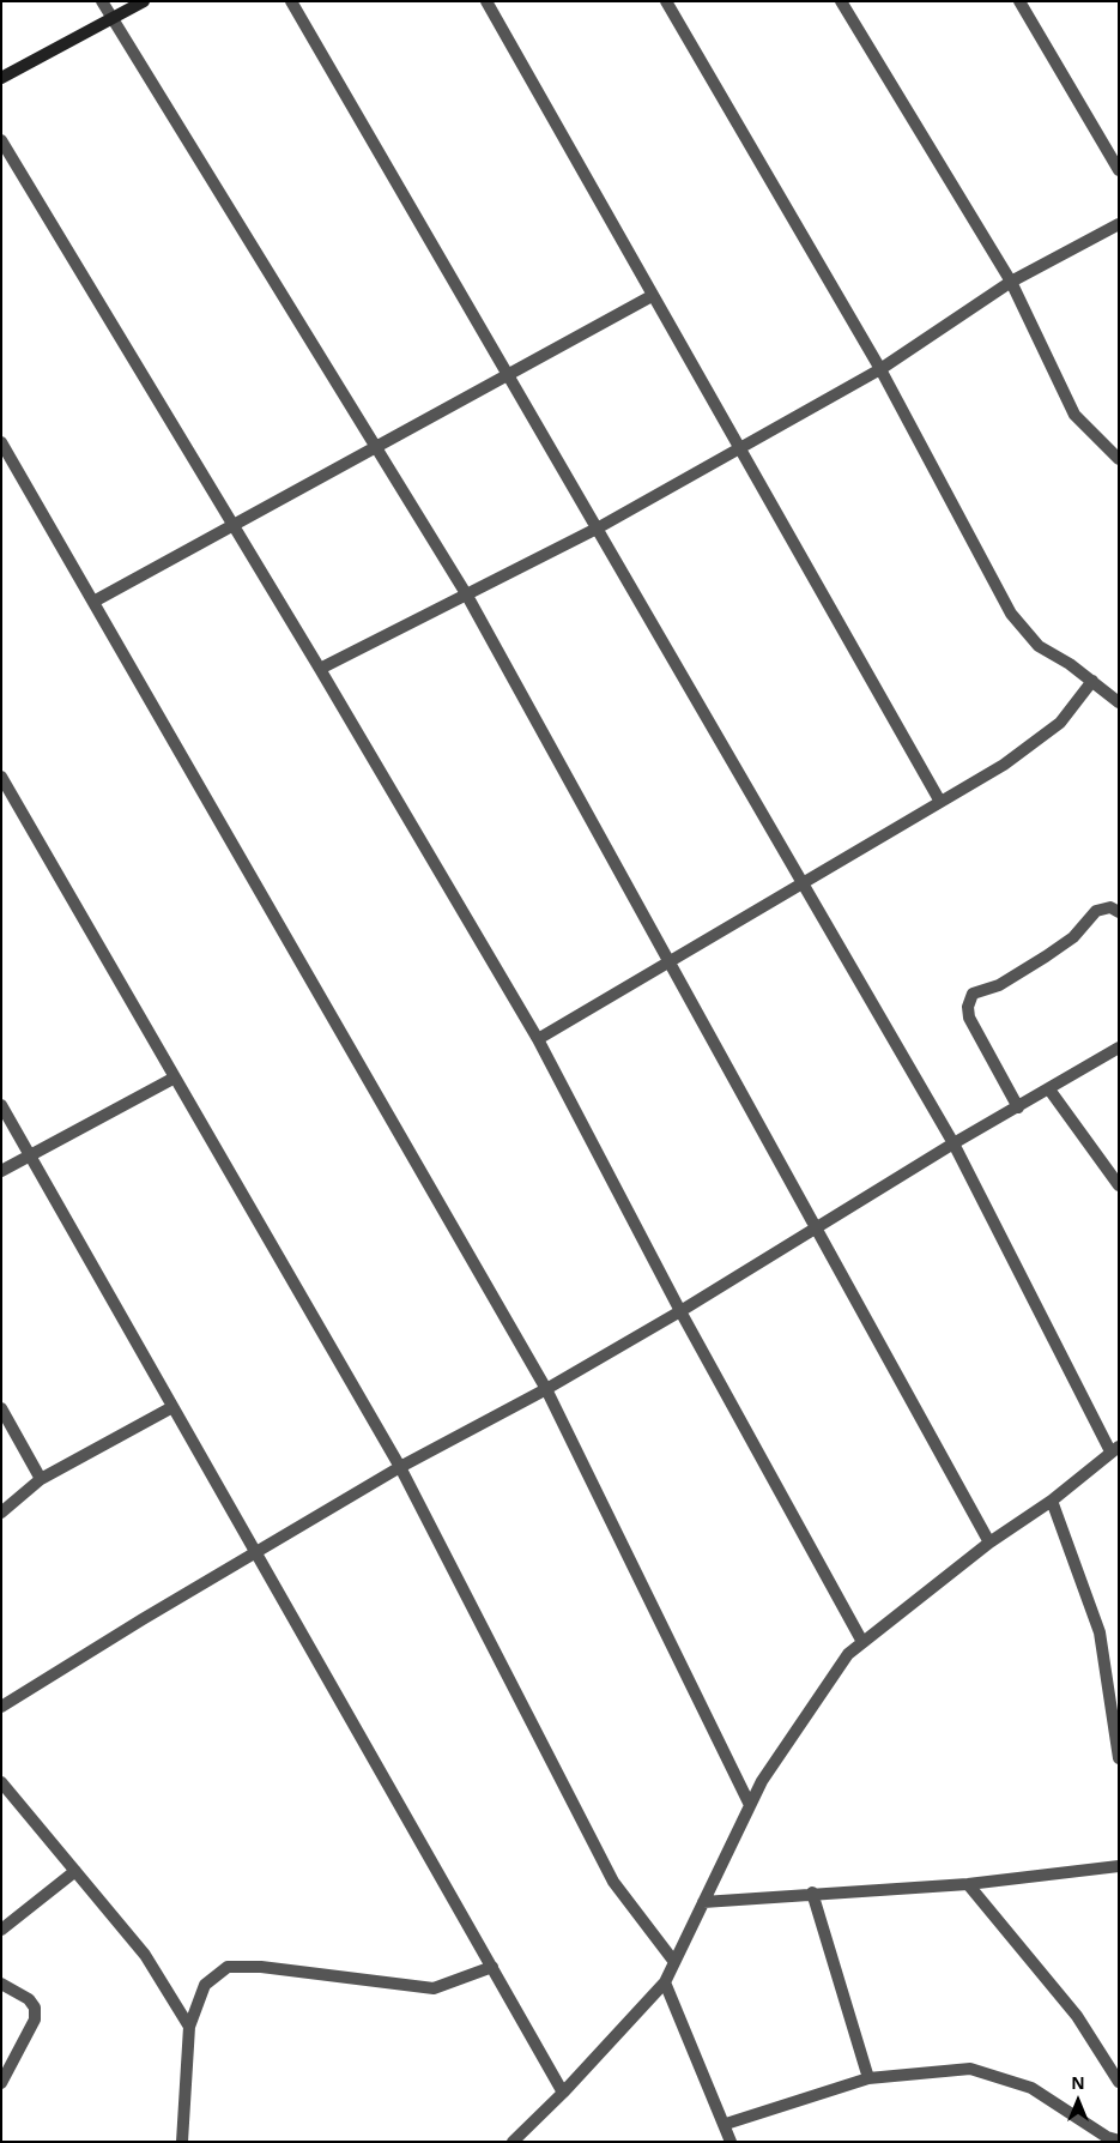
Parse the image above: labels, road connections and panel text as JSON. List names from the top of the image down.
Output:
{
  "north": "top"
}
